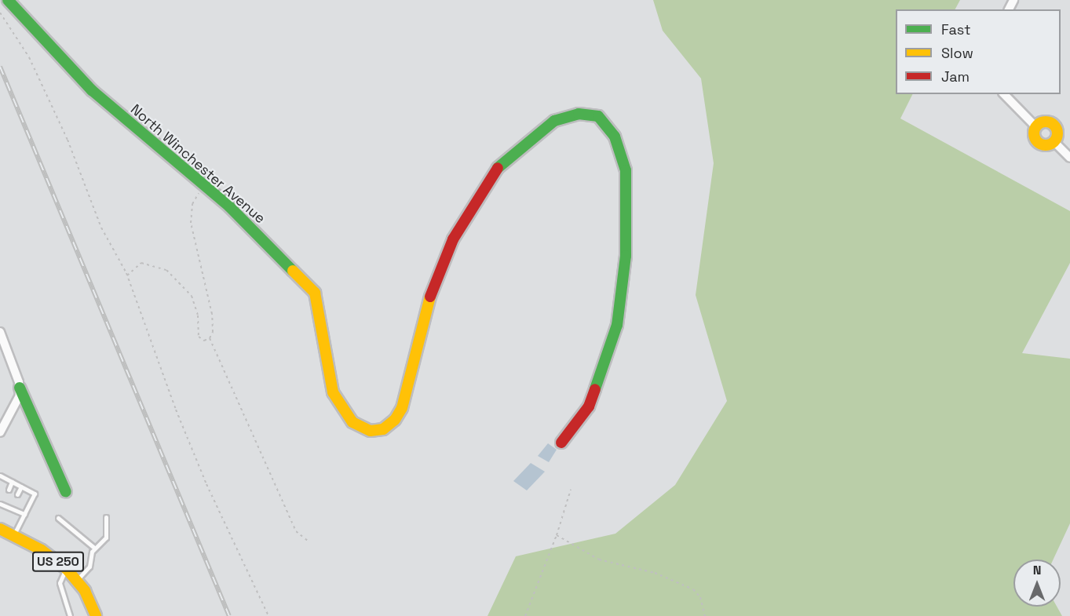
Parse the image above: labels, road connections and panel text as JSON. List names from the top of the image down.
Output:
{
  "streets": {
    "street": ["North Winchester Avenue", "US 250"]
  },
  "legend": ["Fast", "Slow", "Jam"],
  "north": "top"
}
